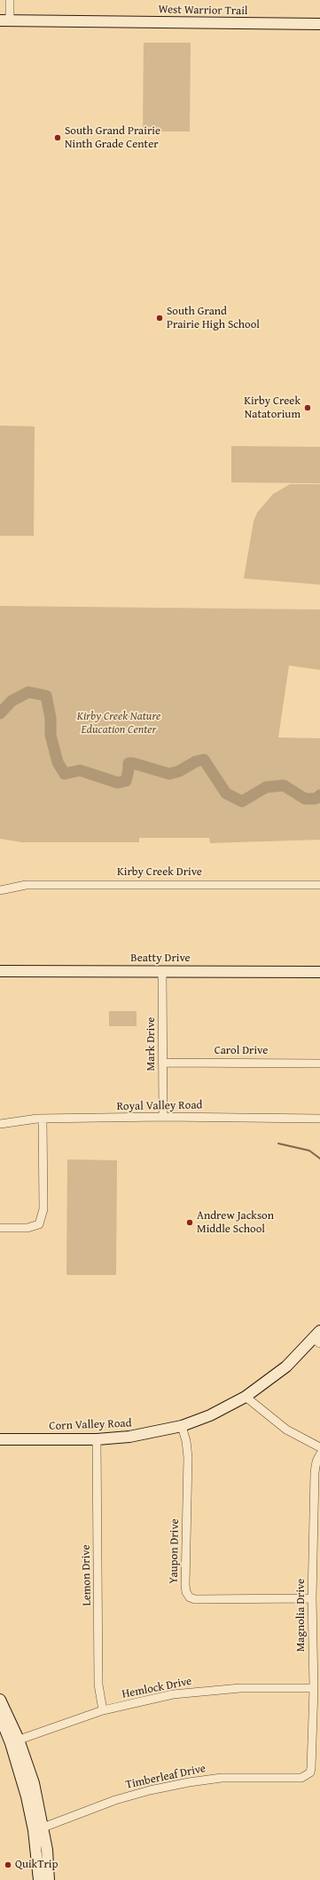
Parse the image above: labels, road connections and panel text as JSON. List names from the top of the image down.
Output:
{
  "streets": {
    "main road": ["West Warrior Trail", "Beatty Drive", "Corn Valley Road"],
    "street": [
      "Kirby Creek Drive",
      "Mark Drive",
      "Carol Drive",
      "Royal Valley Road",
      "Yaupon Drive",
      "Lemon Drive",
      "Magnolia Drive",
      "Hemlock Drive",
      "Timberleaf Drive"
    ]
  },
  "crossings": [
    ["Beatty Drive", "Mark Drive"],
    ["Mark Drive", "Carol Drive"],
    ["Mark Drive", "Royal Valley Road"],
    ["Corn Valley Road", "Yaupon Drive"],
    ["Corn Valley Road", "Lemon Drive"],
    ["Yaupon Drive", "Magnolia Drive"],
    ["Lemon Drive", "Hemlock Drive"],
    ["Magnolia Drive", "Hemlock Drive"],
    ["Magnolia Drive", "Timberleaf Drive"]
  ],
  "parks": ["Kirby Creek Nature Education Center"],
  "places": [
    "South Grand Prairie Ninth Grade Center",
    "South Grand Prairie High School",
    "Kirby Creek Natatorium",
    "Andrew Jackson Middle School",
    "QuikTrip"
  ]
}
